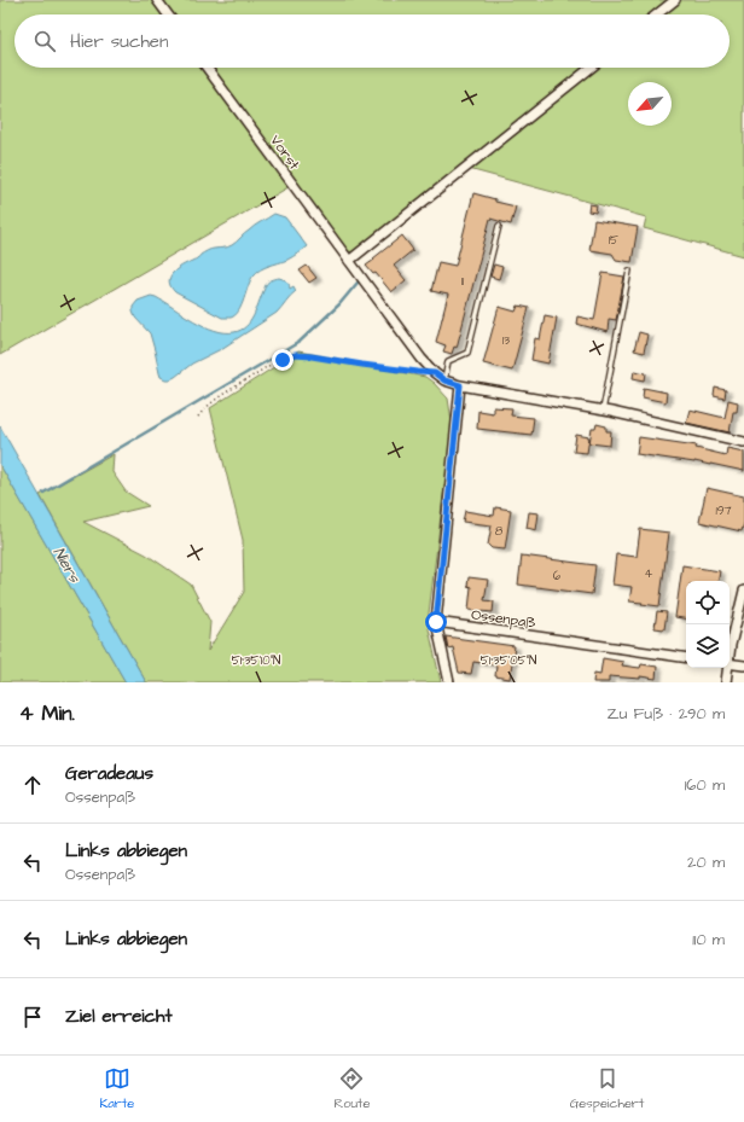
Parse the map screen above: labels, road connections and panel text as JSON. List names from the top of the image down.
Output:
{
  "streets": {
    "street": ["Vorst", "Ossenpaß"]
  },
  "water": ["Niers"],
  "house_numbers": [
    "15",
    "11",
    "13",
    "197",
    "8",
    "4",
    "6"
  ],
  "north": "bottom left",
  "page": {
    "search": "Hier suchen",
    "heading": ["4 Min.", "Zu Fuß · 290 m"],
    "list": [
      ["Geradeaus", "Ossenpaß", "160 m"],
      ["Links abbiegen", "Ossenpaß", "20 m"],
      ["Links abbiegen", "110 m"],
      "Ziel erreicht"
    ],
    "nav": ["Karte", "Route", "Gespeichert"]
  },
  "coordinates": ["51°35'10\"N", "51°35'05\"N"]
}
